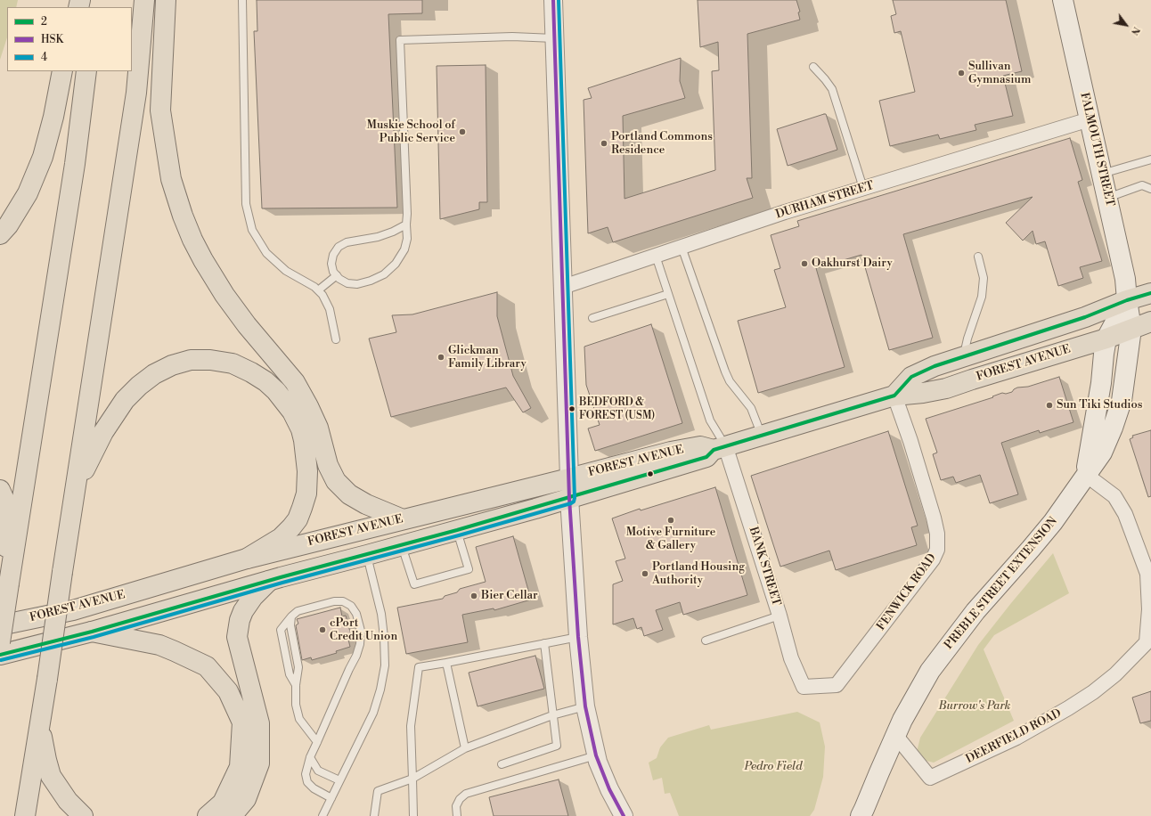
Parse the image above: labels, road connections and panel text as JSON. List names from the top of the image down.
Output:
{
  "streets": {
    "highway": ["FOREST AVENUE"],
    "main road": ["FALMOUTH STREET", "PREBLE STREET EXTENSION"],
    "street": [
      "DURHAM STREET",
      "BANK STREET",
      "FENWICK ROAD",
      "DEERFIELD ROAD"
    ]
  },
  "crossings": [
    ["FALMOUTH STREET", "DURHAM STREET"],
    ["FALMOUTH STREET", "FOREST AVENUE"],
    ["FALMOUTH STREET", "PREBLE STREET EXTENSION"],
    ["FOREST AVENUE", "BANK STREET"],
    ["FOREST AVENUE", "PREBLE STREET EXTENSION"],
    ["FOREST AVENUE", "FENWICK ROAD"],
    ["BANK STREET", "FENWICK ROAD"],
    ["PREBLE STREET EXTENSION", "DEERFIELD ROAD"]
  ],
  "parks": ["Burrow's Park", "Pedro Field"],
  "places": [
    "Sullivan Gymnasium",
    "Muskie School of Public Service",
    "Portland Commons Residence",
    "Oakhurst Dairy",
    "Glickman Family Library",
    "Sun Tiki Studios",
    "BEDFORD & FOREST (USM)",
    "Motive Furniture & Gallery",
    "Portland Housing Authority",
    "Bier Cellar",
    "cPort Credit Union"
  ],
  "lines": ["transit line HSK", "transit line 4", "transit line 2"],
  "legend": ["2", "HSK", "4"],
  "north": "bottom right"
}
